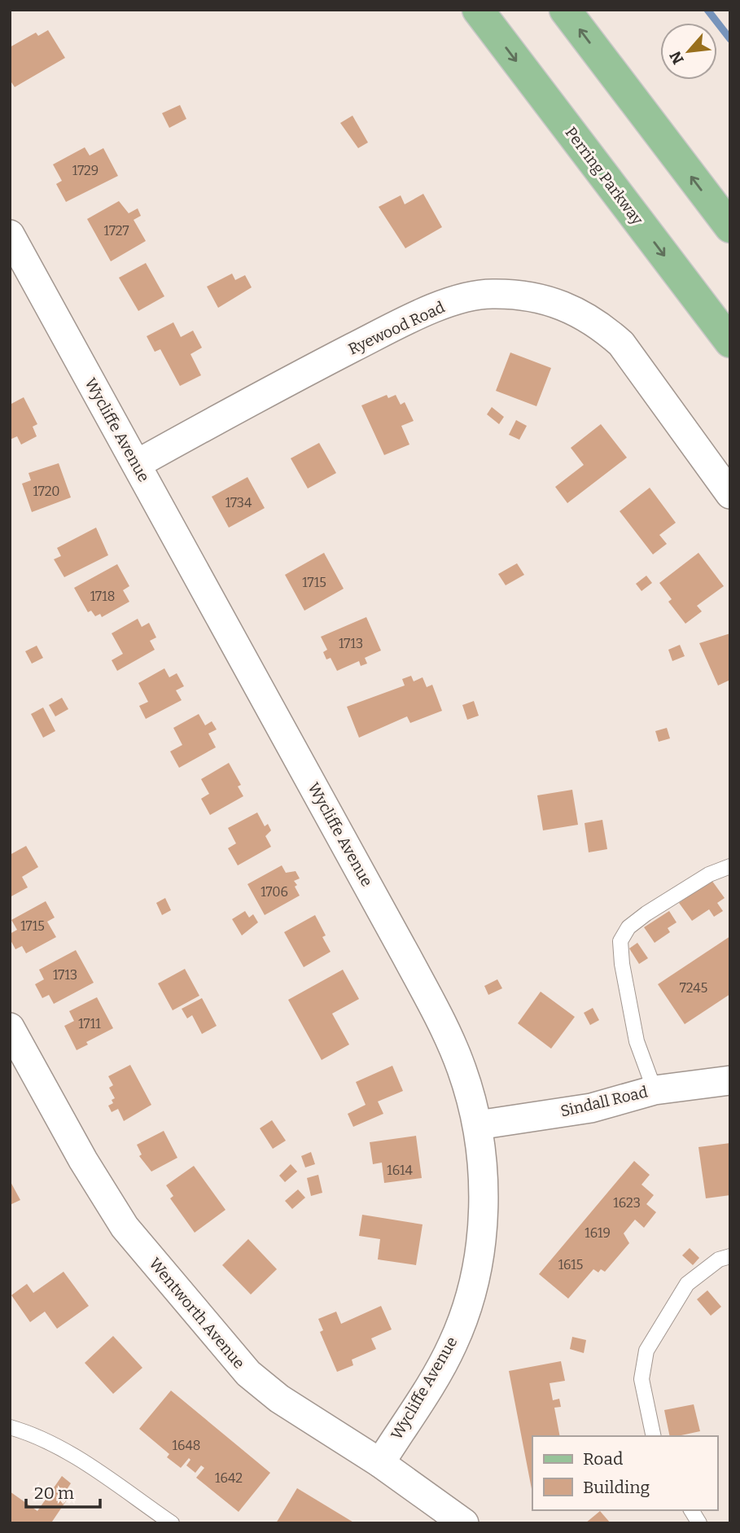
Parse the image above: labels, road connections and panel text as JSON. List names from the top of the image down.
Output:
{
  "streets": {
    "main road": ["Perring Parkway"],
    "street": [
      "Ryewood Road",
      "Wycliffe Avenue",
      "Sindall Road",
      "Wentworth Avenue"
    ]
  },
  "crossings": [
    ["Ryewood Road", "Wycliffe Avenue"],
    ["Wycliffe Avenue", "Sindall Road"],
    ["Wycliffe Avenue", "Wentworth Avenue"]
  ],
  "house_numbers": [
    "1729",
    "1727",
    "1720",
    "1734",
    "1715",
    "1718",
    "1713",
    "1706",
    "1715",
    "1713",
    "7245",
    "1711",
    "1614",
    "1623",
    "1619",
    "1615",
    "1648",
    "1642"
  ],
  "legend": ["Road", "Building"],
  "scale_bar": "20 m",
  "north": "bottom left"
}
